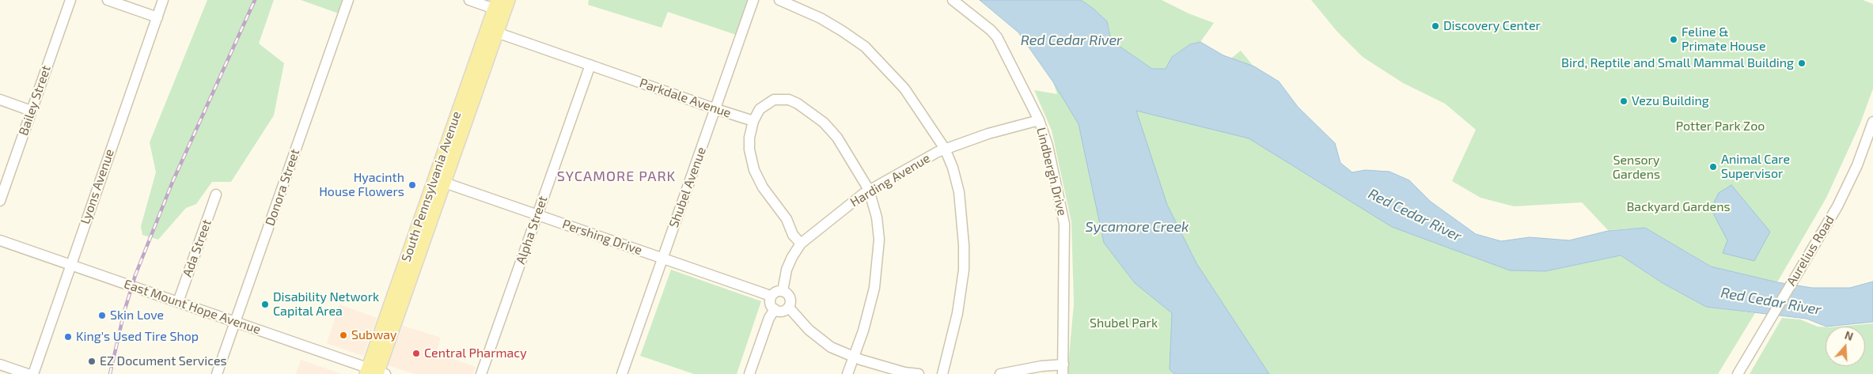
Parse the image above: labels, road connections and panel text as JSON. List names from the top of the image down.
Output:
{
  "streets": {
    "main road": ["South Pennsylvania Avenue"],
    "street": [
      "Parkdale Avenue",
      "Bailey Street",
      "Lindbergh Drive",
      "Harding Avenue",
      "Lyons Avenue",
      "Donora Street",
      "Shubel Avenue",
      "Alpha Street",
      "Pershing Drive",
      "Ada Street",
      "Aurelius Road",
      "East Mount Hope Avenue"
    ]
  },
  "crossings": [
    ["Parkdale Avenue", "South Pennsylvania Avenue"],
    ["Parkdale Avenue", "Shubel Avenue"],
    ["Parkdale Avenue", "Alpha Street"],
    ["Lindbergh Drive", "Harding Avenue"],
    ["Harding Avenue", "Pershing Drive"],
    ["Lyons Avenue", "East Mount Hope Avenue"],
    ["South Pennsylvania Avenue", "Pershing Drive"],
    ["South Pennsylvania Avenue", "East Mount Hope Avenue"],
    ["Donora Street", "East Mount Hope Avenue"],
    ["Shubel Avenue", "Pershing Drive"],
    ["Alpha Street", "Pershing Drive"],
    ["Ada Street", "East Mount Hope Avenue"]
  ],
  "districts": ["SYCAMORE PARK"],
  "water": ["Red Cedar River", "Sycamore Creek"],
  "parks": [
    "Potter Park Zoo",
    "Sensory Gardens",
    "Backyard Gardens",
    "Shubel Park"
  ],
  "places": [
    "Discovery Center",
    "Feline & Primate House",
    "Bird, Reptile and Small Mammal Building",
    "Vezu Building",
    "Animal Care Supervisor",
    "Hyacinth House Flowers",
    "Disability Network Capital Area",
    "Skin Love",
    "Subway",
    "King's Used Tire Shop",
    "Central Pharmacy",
    "EZ Document Services"
  ],
  "north": "top"
}
